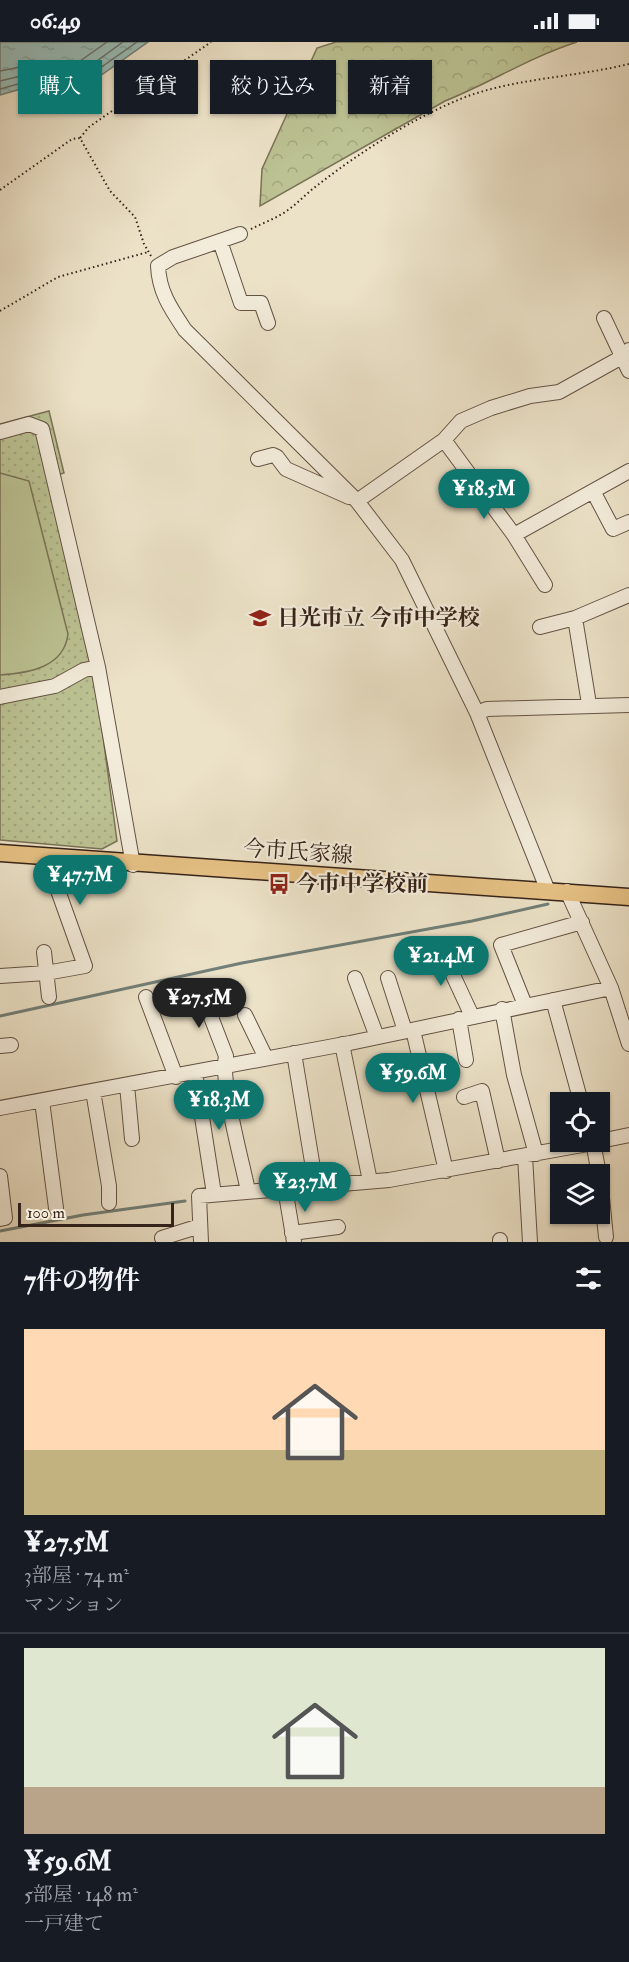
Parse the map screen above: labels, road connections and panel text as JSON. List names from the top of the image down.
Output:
{
  "streets": {
    "main road": ["今市氏家線"]
  },
  "places": {
    "school or university": ["日光市立 今市中学校"],
    "bus stop": ["今市中学校前"]
  },
  "scale_bar": "100 m",
  "page": {
    "status": "06:49",
    "chip": [
      "購入",
      "賃貸",
      "絞り込み",
      "新着"
    ],
    "price": [
      "¥18.5M",
      "¥47.7M",
      "¥21.4M",
      "¥27.5M",
      "¥59.6M",
      "¥18.3M",
      "¥23.7M"
    ],
    "scale": "100 m",
    "heading": "7件の物件",
    "list": [
      {
        "name": "¥27.5M",
        "note": "3部屋 · 74 m² · マンション"
      },
      {
        "name": "¥59.6M",
        "note": "5部屋 · 148 m² · 一戸建て"
      }
    ]
  }
}
